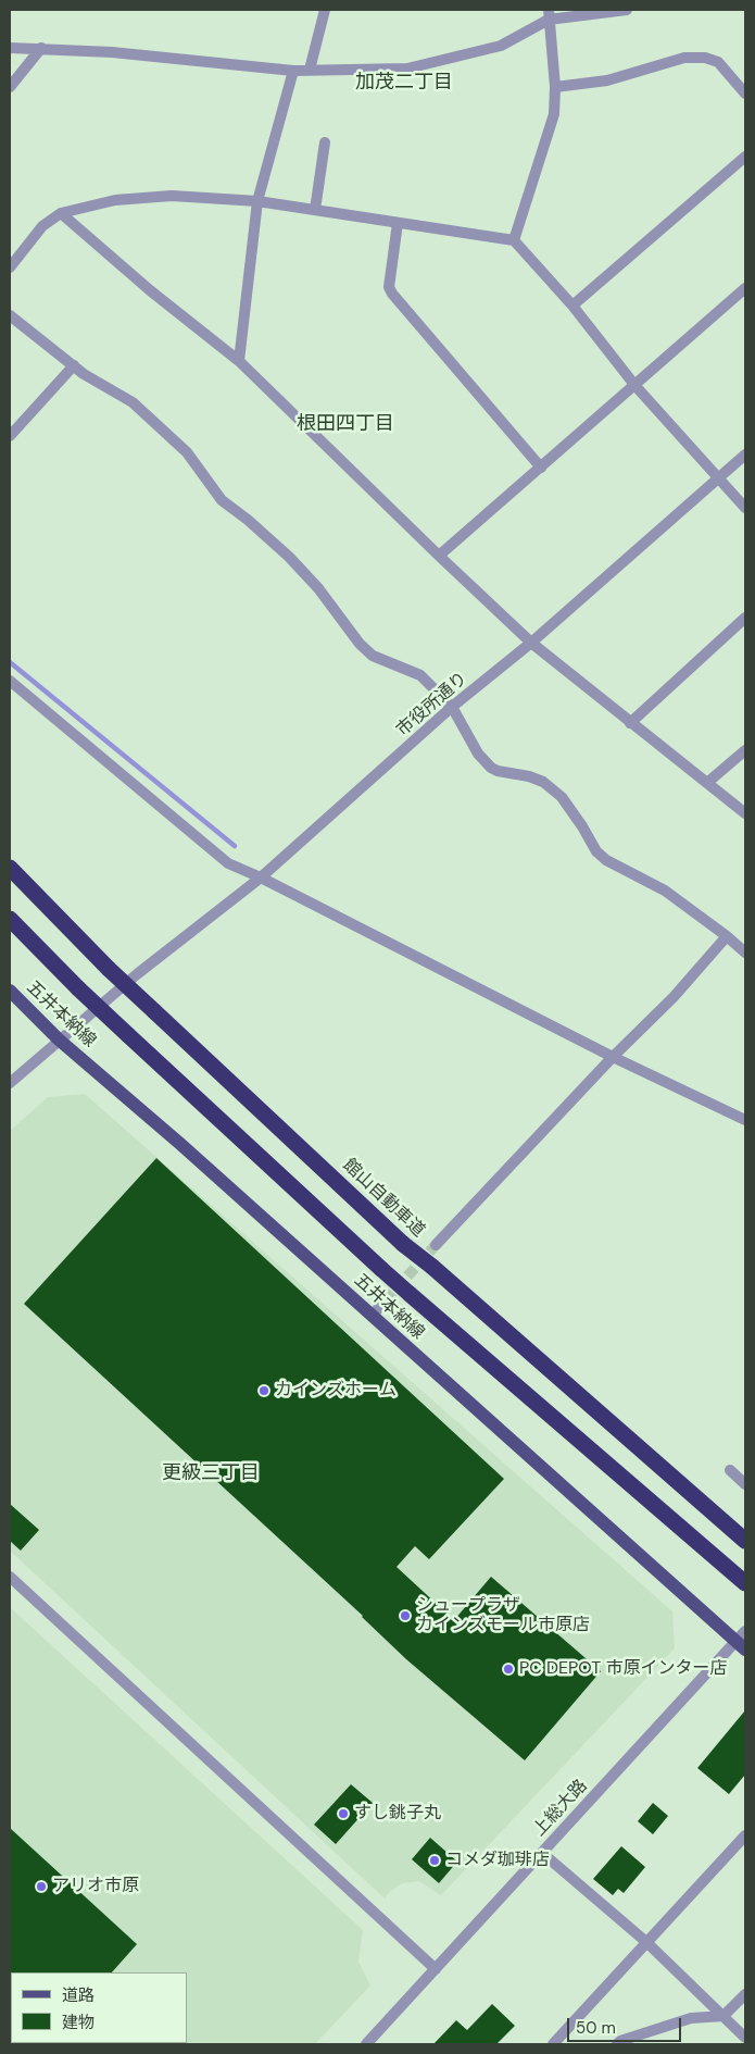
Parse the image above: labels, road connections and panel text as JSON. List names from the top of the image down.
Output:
{
  "streets": {
    "highway": ["館山自動車道"],
    "main road": ["五井本納線"],
    "street": ["市役所通り", "上総大路"]
  },
  "crossings": [
    ["市役所通り", "五井本納線"],
    ["五井本納線", "上総大路"]
  ],
  "districts": ["加茂二丁目", "根田四丁目", "更級三丁目"],
  "places": [
    "カインズホーム",
    "シュープラザ カインズモール市原店",
    "PC DEPOT 市原インター店",
    "すし銚子丸",
    "コメダ珈琲店",
    "アリオ市原"
  ],
  "legend": ["道路", "建物"],
  "scale_bar": "50 m"
}
